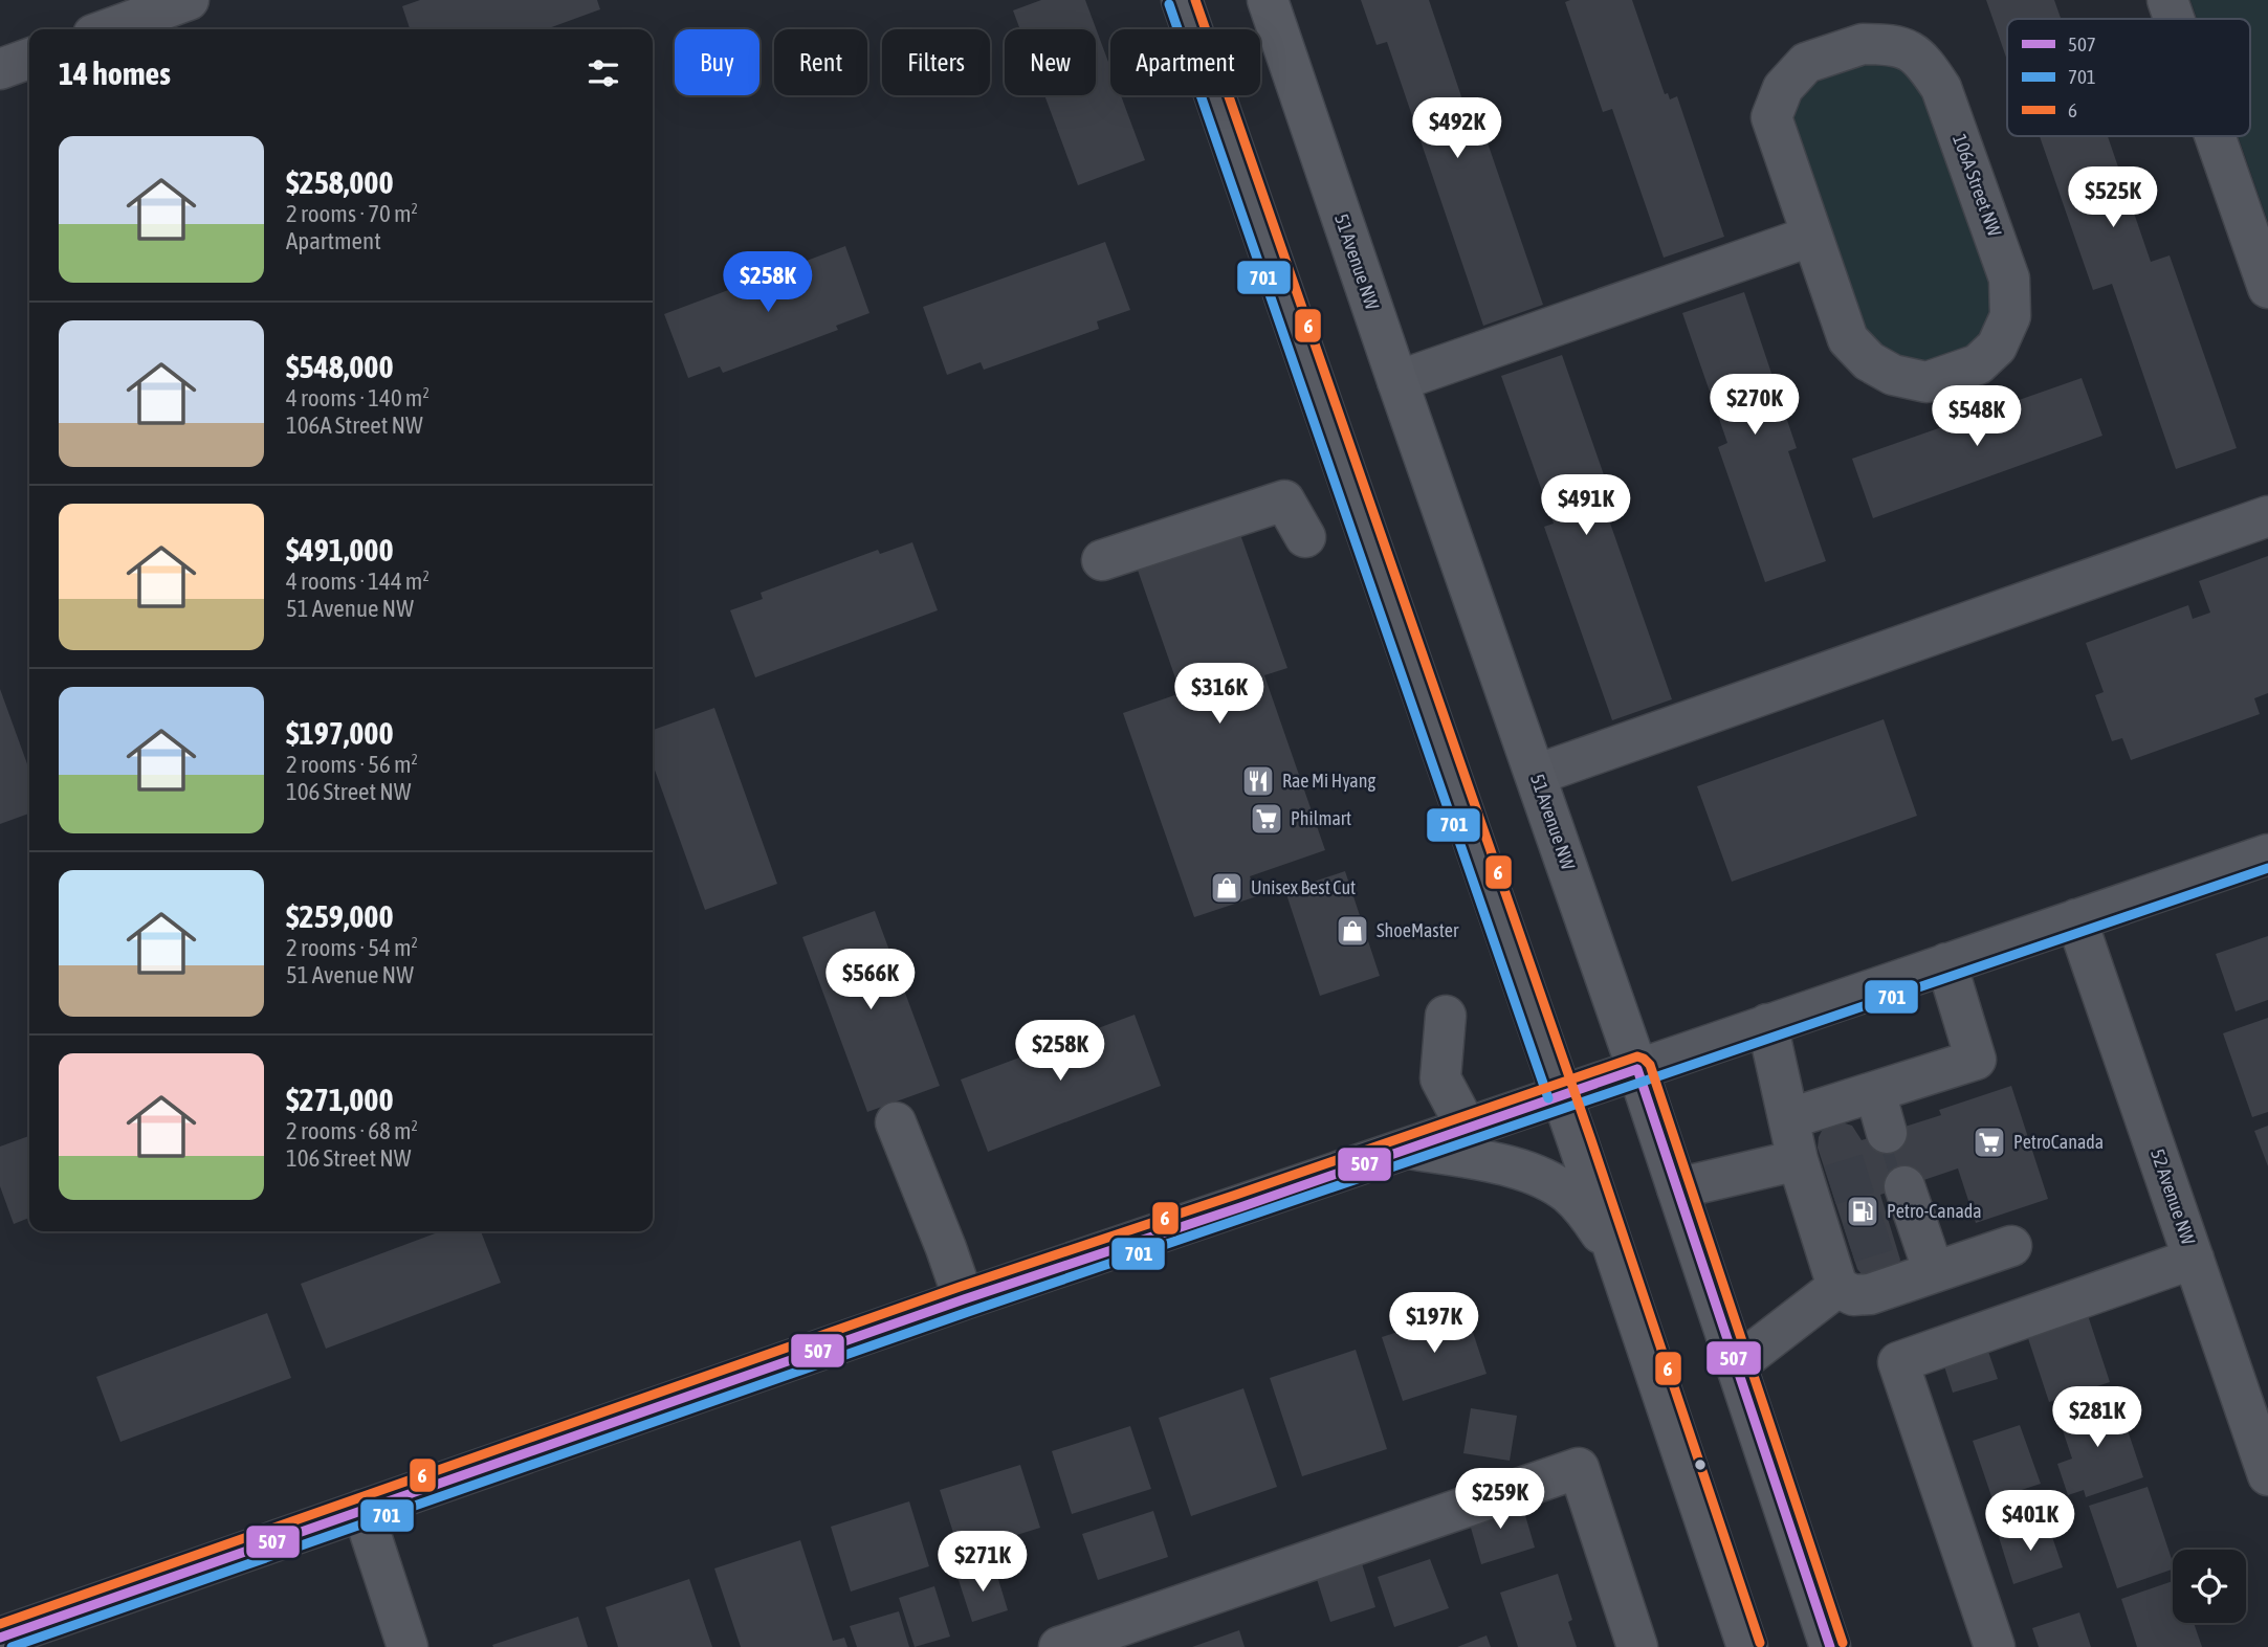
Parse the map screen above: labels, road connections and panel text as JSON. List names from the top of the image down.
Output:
{
  "streets": {
    "main road": ["51 Avenue NW"],
    "street": ["106A Street NW", "52 Avenue NW"]
  },
  "places": {
    "restaurant": ["Rae Mi Hyang"],
    "supermarket": ["Philmart", "PetroCanada"],
    "shop": ["Unisex Best Cut", "ShoeMaster"],
    "fuel station": ["Petro-Canada"]
  },
  "lines": ["transit line 6", "transit line 701", "transit line 507"],
  "legend": ["507", "701", "6"],
  "page": {
    "chip": [
      "Buy",
      "Rent",
      "Filters",
      "New",
      "Apartment"
    ],
    "heading": "14 homes",
    "price": [
      "$492K",
      "$525K",
      "$258K",
      "$270K",
      "$548K",
      "$491K",
      "$316K",
      "$566K",
      "$258K",
      "$197K",
      "$281K",
      "$259K",
      "$401K",
      "$271K"
    ],
    "list": [
      {
        "name": "$258,000",
        "note": "2 rooms · 70 m² · Apartment"
      },
      {
        "name": "$548,000",
        "note": "4 rooms · 140 m² · 106A Street NW"
      },
      {
        "name": "$491,000",
        "note": "4 rooms · 144 m² · 51 Avenue NW"
      },
      {
        "name": "$197,000",
        "note": "2 rooms · 56 m² · 106 Street NW"
      },
      {
        "name": "$259,000",
        "note": "2 rooms · 54 m² · 51 Avenue NW"
      },
      {
        "name": "$271,000",
        "note": "2 rooms · 68 m² · 106 Street NW"
      }
    ]
  }
}
